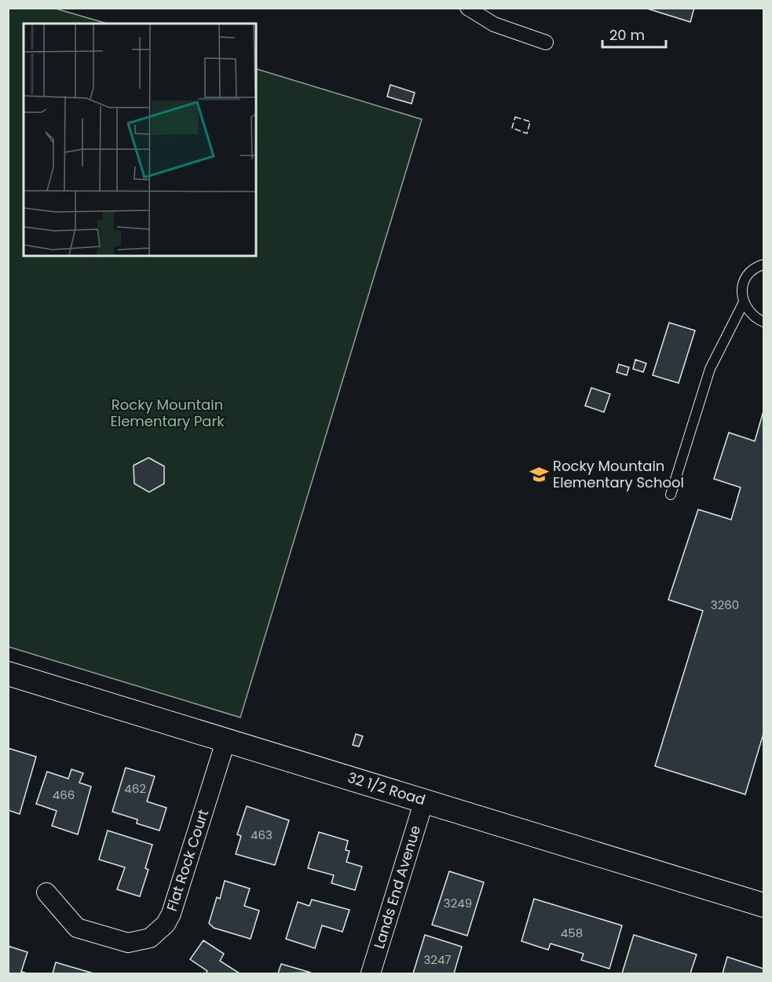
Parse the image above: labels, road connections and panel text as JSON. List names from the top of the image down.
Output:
{
  "streets": {
    "street": ["32 1/2 Road", "Flat Rock Court", "Lands End Avenue"]
  },
  "crossings": [
    ["32 1/2 Road", "Flat Rock Court"],
    ["32 1/2 Road", "Lands End Avenue"]
  ],
  "parks": ["Rocky Mountain Elementary Park"],
  "places": {
    "school or university": ["Rocky Mountain Elementary School"]
  },
  "house_numbers": [
    "3260",
    "462",
    "466",
    "463",
    "3249",
    "458",
    "3247"
  ],
  "scale_bar": "20 m"
}
